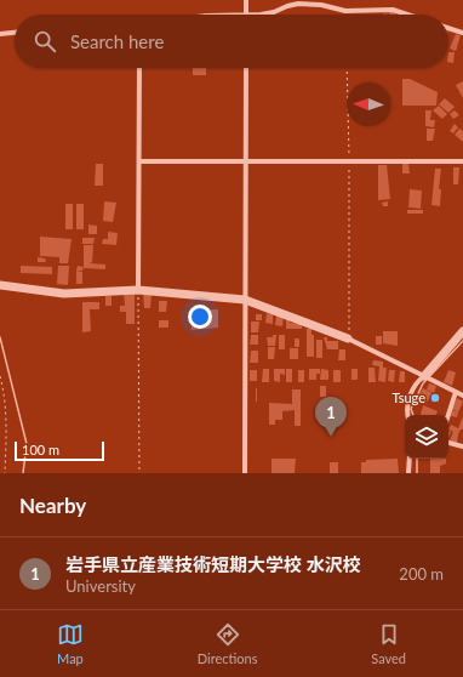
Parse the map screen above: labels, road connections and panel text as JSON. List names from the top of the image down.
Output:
{
  "places": ["Tsuge"],
  "scale_bar": "100 m",
  "north": "left",
  "page": {
    "search": "Search here",
    "pins": "1",
    "scale": "100 m",
    "heading": "Nearby",
    "list": [
      {
        "mark": "1",
        "name": "岩手県立産業技術短期大学校 水沢校",
        "note": "University",
        "value": "200 m"
      }
    ],
    "nav": ["Map", "Directions", "Saved"]
  }
}
